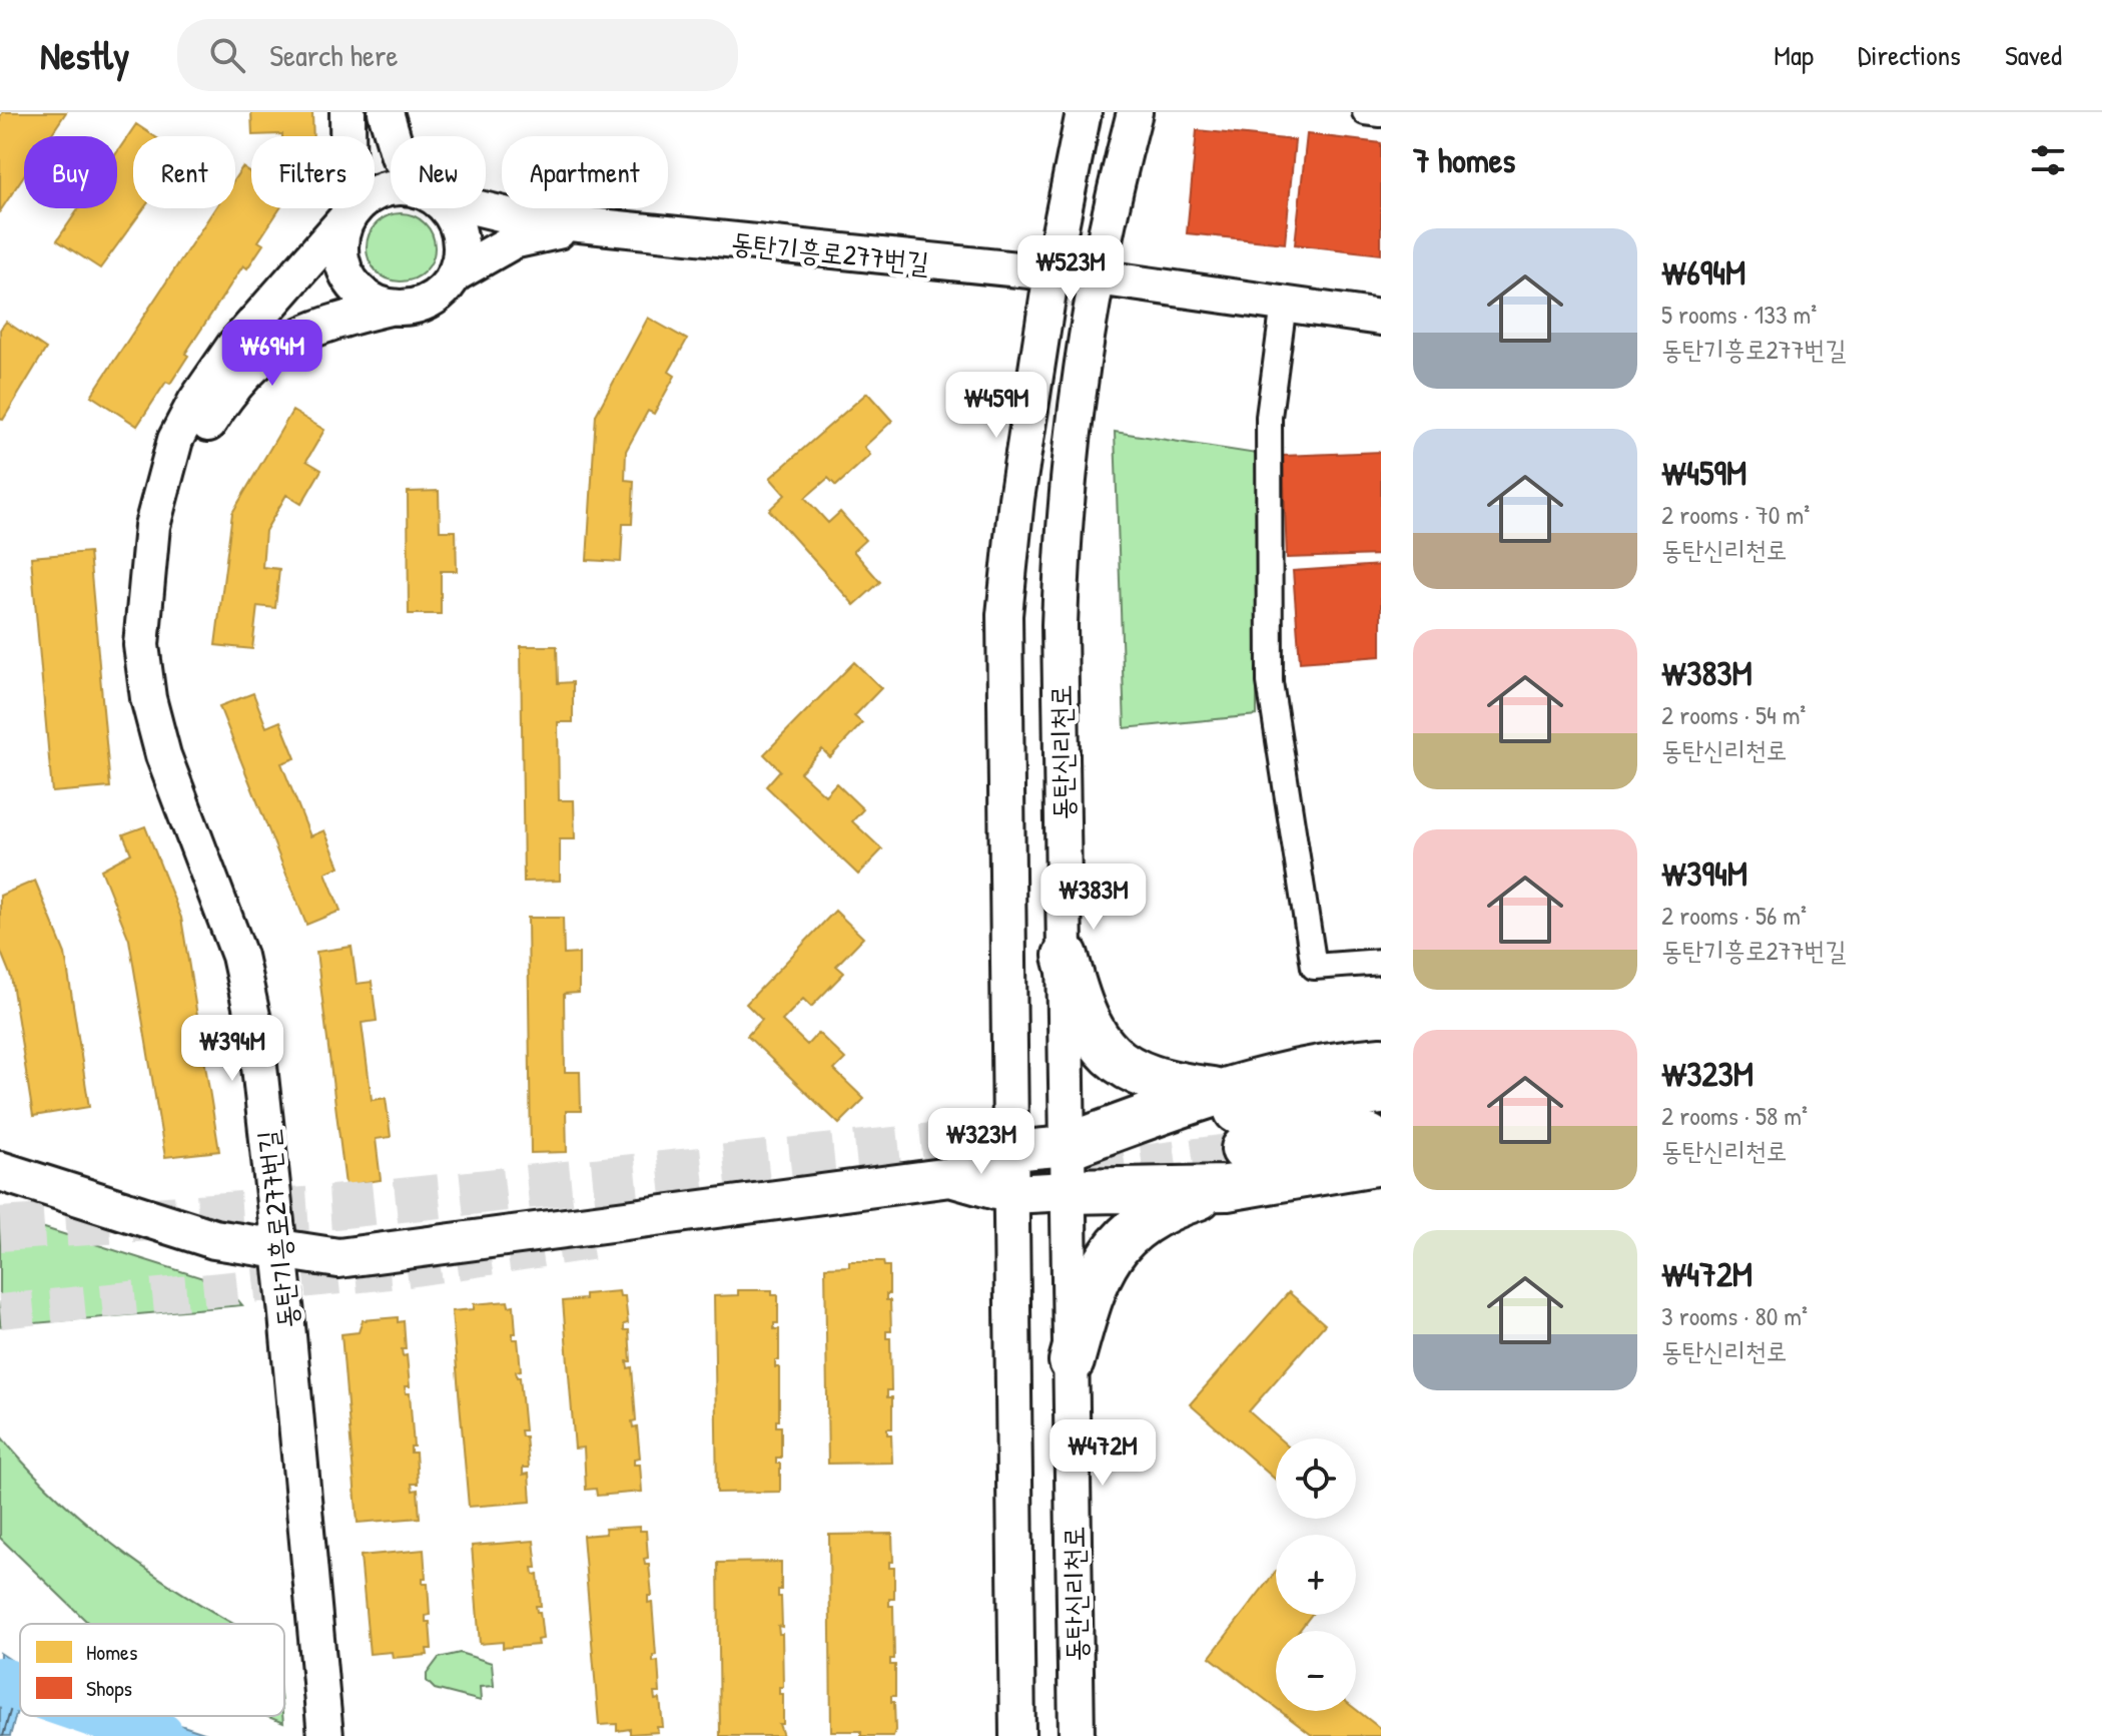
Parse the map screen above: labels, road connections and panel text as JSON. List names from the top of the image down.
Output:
{
  "streets": {
    "street": ["동탄기흥로277번길", "동탄신리천로"]
  },
  "crossings": [
    ["동탄기흥로277번길", "동탄신리천로"]
  ],
  "legend": ["Homes", "Shops"],
  "page": {
    "header": "Nestly",
    "search": "Search here",
    "nav": ["Map", "Directions", "Saved"],
    "heading": "7 homes",
    "chip": [
      "Buy",
      "Rent",
      "Filters",
      "New",
      "Apartment"
    ],
    "list": [
      {
        "name": "₩694M",
        "note": "5 rooms · 133 m² · 동탄기흥로277번길"
      },
      {
        "name": "₩459M",
        "note": "2 rooms · 70 m² · 동탄신리천로"
      },
      {
        "name": "₩383M",
        "note": "2 rooms · 54 m² · 동탄신리천로"
      },
      {
        "name": "₩394M",
        "note": "2 rooms · 56 m² · 동탄기흥로277번길"
      },
      {
        "name": "₩323M",
        "note": "2 rooms · 58 m² · 동탄신리천로"
      },
      {
        "name": "₩472M",
        "note": "3 rooms · 80 m² · 동탄신리천로"
      }
    ],
    "price": [
      "₩523M",
      "₩694M",
      "₩459M",
      "₩383M",
      "₩394M",
      "₩323M",
      "₩472M"
    ],
    "map_buttons": ["+", "−"]
  }
}
